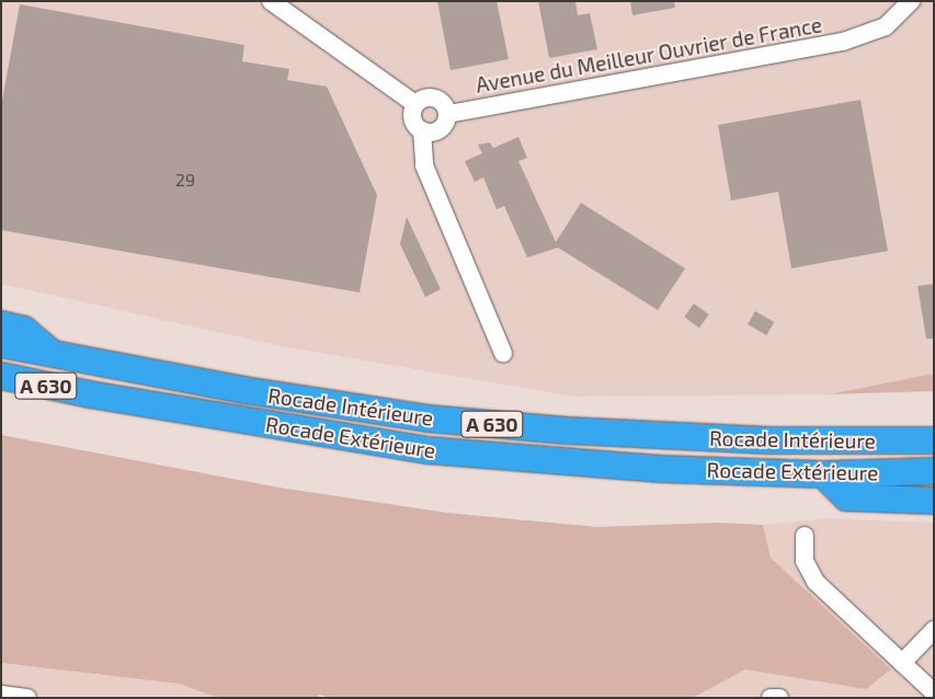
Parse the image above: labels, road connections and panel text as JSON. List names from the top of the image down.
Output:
{
  "streets": {
    "highway": ["A 630", "Rocade Intérieure", "Rocade Extérieure"],
    "street": ["Avenue du Meilleur Ouvrier de France"]
  },
  "house_numbers": ["29"]
}
